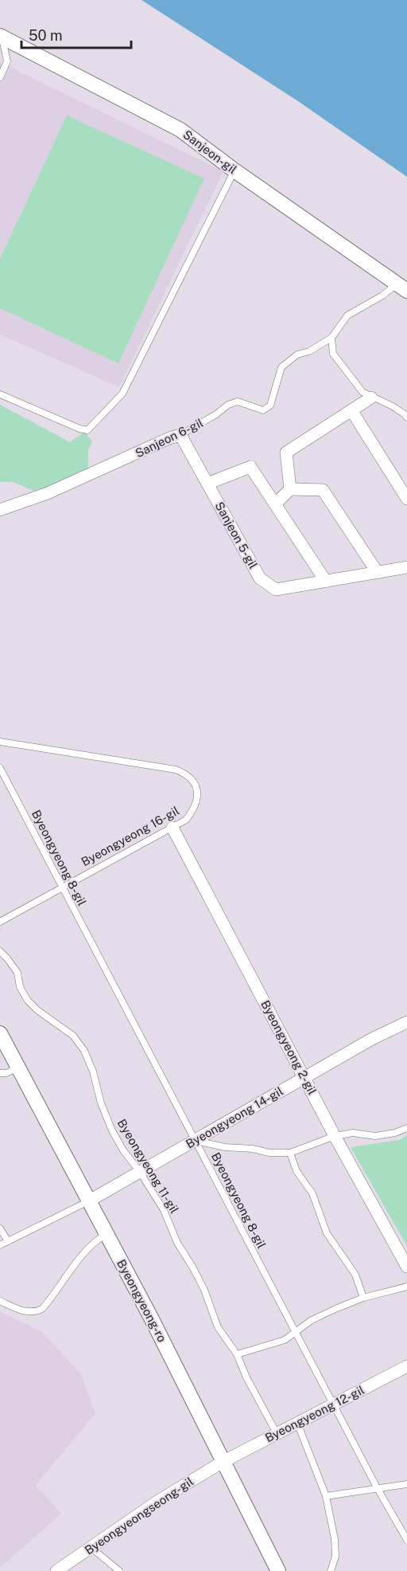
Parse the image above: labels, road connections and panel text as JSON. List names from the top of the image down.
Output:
{
  "streets": {
    "street": [
      "Sanjeon-gil",
      "Sanjeon 6-gil",
      "Sanjeon 5-gil",
      "Byeongyeong 2-gil",
      "Byeongyeong 14-gil",
      "Byeongyeong-ro",
      "Byeongyeong 12-gil",
      "Byeongyeongseong-gil"
    ],
    "lane": ["Byeongyeong 16-gil", "Byeongyeong 8-gil", "Byeongyeong 11-gil"]
  },
  "crossings": [
    ["Sanjeon-gil", "Sanjeon 6-gil"],
    ["Sanjeon 6-gil", "Sanjeon 5-gil"],
    ["Byeongyeong 16-gil", "Byeongyeong 8-gil"],
    ["Byeongyeong 16-gil", "Byeongyeong 2-gil"],
    ["Byeongyeong 8-gil", "Byeongyeong 14-gil"],
    ["Byeongyeong 8-gil", "Byeongyeong 12-gil"],
    ["Byeongyeong 2-gil", "Byeongyeong 14-gil"],
    ["Byeongyeong 14-gil", "Byeongyeong 11-gil"],
    ["Byeongyeong 14-gil", "Byeongyeong-ro"],
    ["Byeongyeong 11-gil", "Byeongyeong 12-gil"],
    ["Byeongyeong-ro", "Byeongyeong 12-gil"],
    ["Byeongyeong-ro", "Byeongyeongseong-gil"],
    ["Byeongyeong 12-gil", "Byeongyeongseong-gil"]
  ],
  "scale_bar": "50 m"
}
